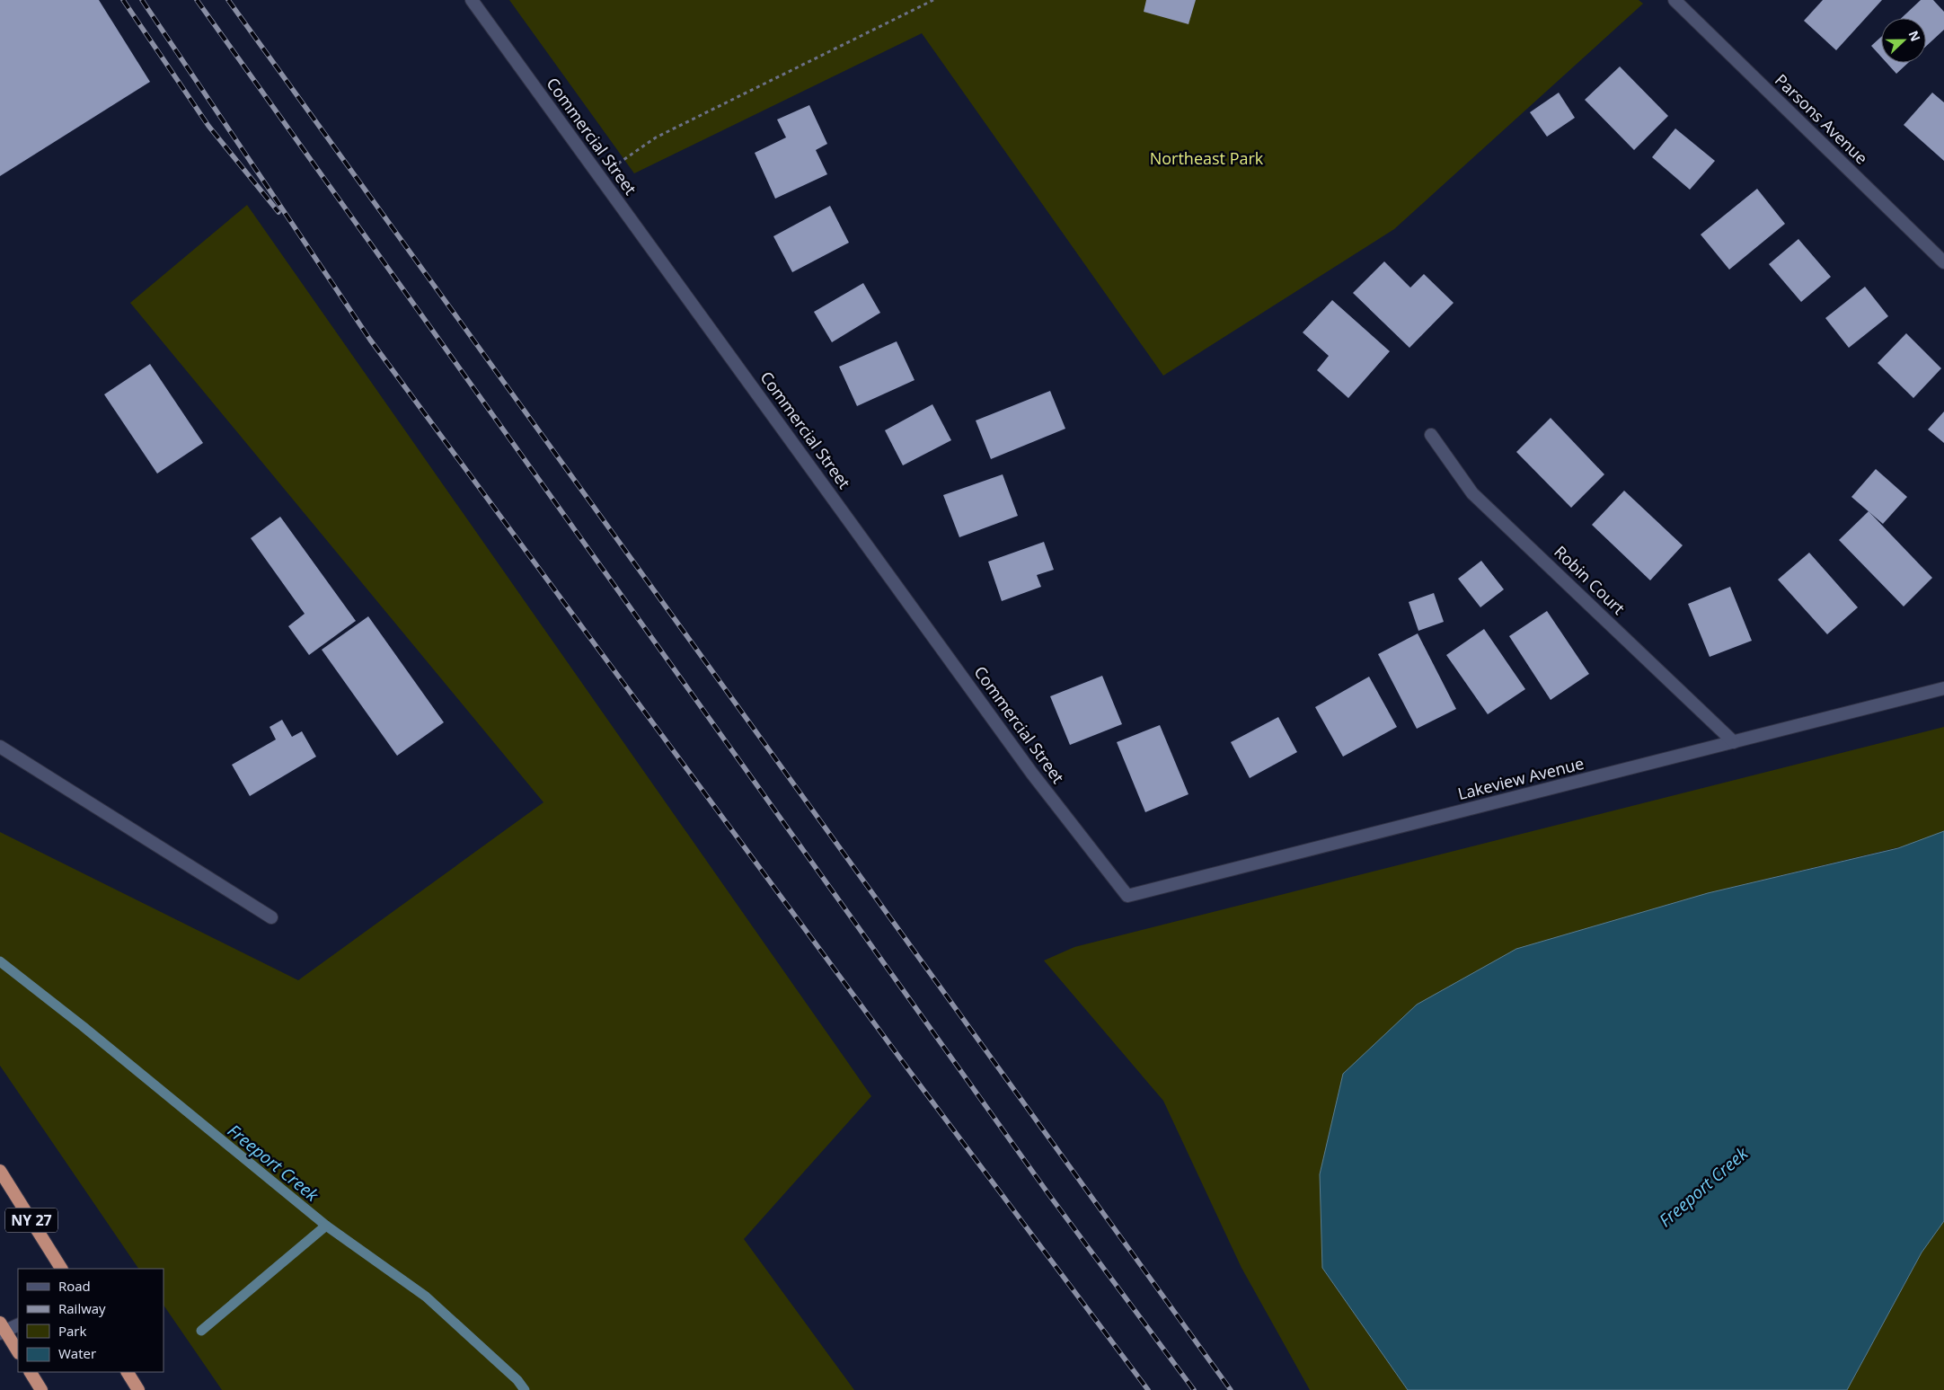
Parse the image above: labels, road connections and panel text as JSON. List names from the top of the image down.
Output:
{
  "streets": {
    "highway": ["NY 27"],
    "street": [
      "Parsons Avenue",
      "Commercial Street",
      "Robin Court",
      "Lakeview Avenue"
    ]
  },
  "crossings": [
    ["Commercial Street", "Lakeview Avenue"],
    ["Robin Court", "Lakeview Avenue"]
  ],
  "water": ["Freeport Creek"],
  "parks": ["Northeast Park"],
  "legend": [
    "Road",
    "Railway",
    "Park",
    "Water"
  ],
  "north": "right"
}
